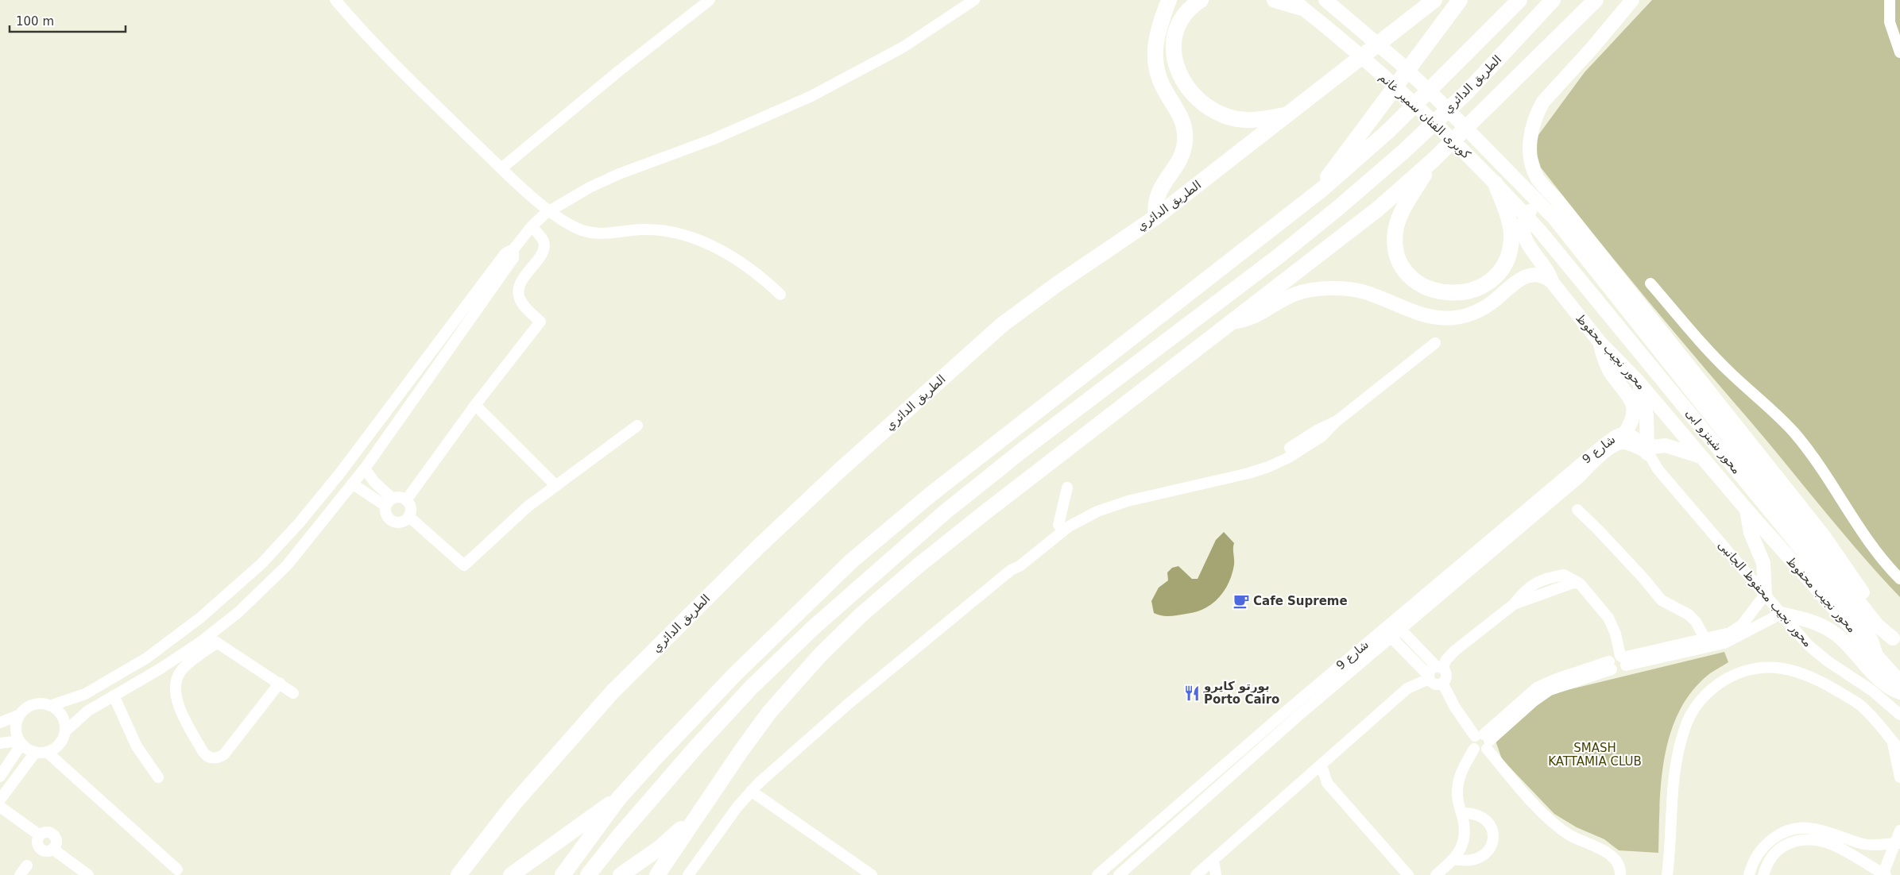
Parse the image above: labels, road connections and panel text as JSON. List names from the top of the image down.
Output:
{
  "streets": {
    "highway": ["الطريق الدائري"],
    "main road": ["كوبرى الفنان سمير غانم", "محور نجيب محفوظ", "محور شينزو ابى"],
    "street": ["شارع 9", "محور نجيب محفوظ الجانبى"]
  },
  "crossings": [
    ["كوبرى الفنان سمير غانم", "محور شينزو ابى"],
    ["محور نجيب محفوظ", "محور شينزو ابى"],
    ["شارع 9", "محور نجيب محفوظ الجانبى"]
  ],
  "parks": ["SMASH KATTAMIA CLUB"],
  "places": {
    "cafe": ["Cafe Supreme"],
    "restaurant": ["بورتو كايرو Porto Cairo"]
  },
  "scale_bar": "100 m"
}
